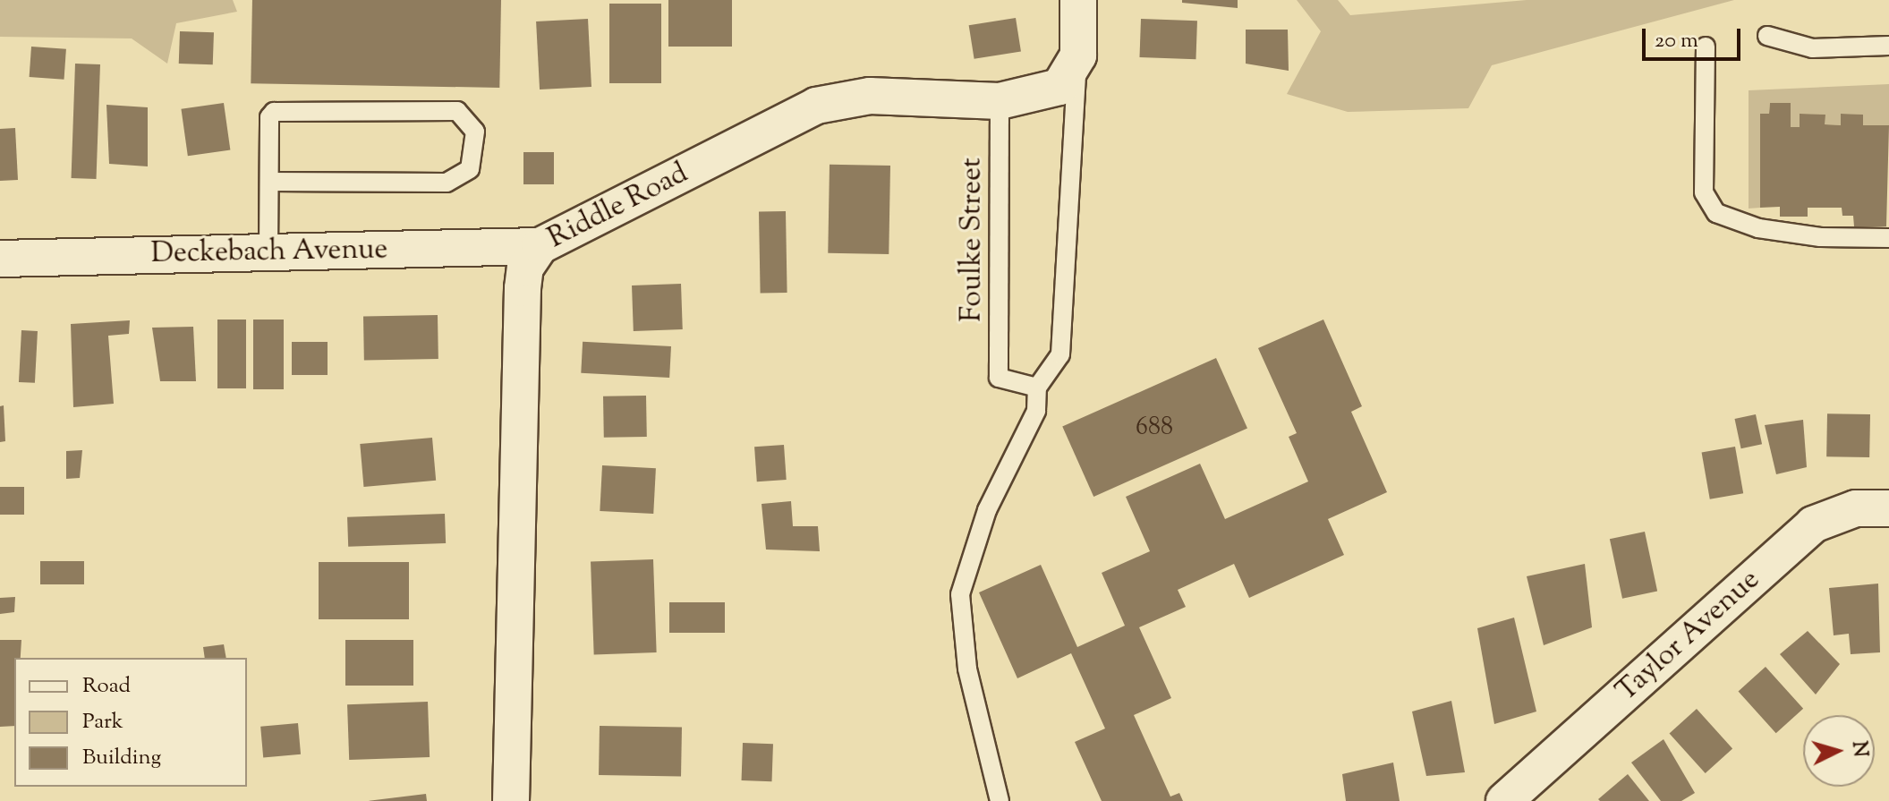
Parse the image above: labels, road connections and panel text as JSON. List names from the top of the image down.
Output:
{
  "streets": {
    "street": ["Riddle Road", "Deckebach Avenue", "Taylor Avenue"],
    "lane": ["Foulke Street"]
  },
  "crossings": [
    ["Riddle Road", "Foulke Street"],
    ["Riddle Road", "Deckebach Avenue"]
  ],
  "house_numbers": ["688"],
  "legend": ["Road", "Park", "Building"],
  "scale_bar": "20 m",
  "north": "right"
}
